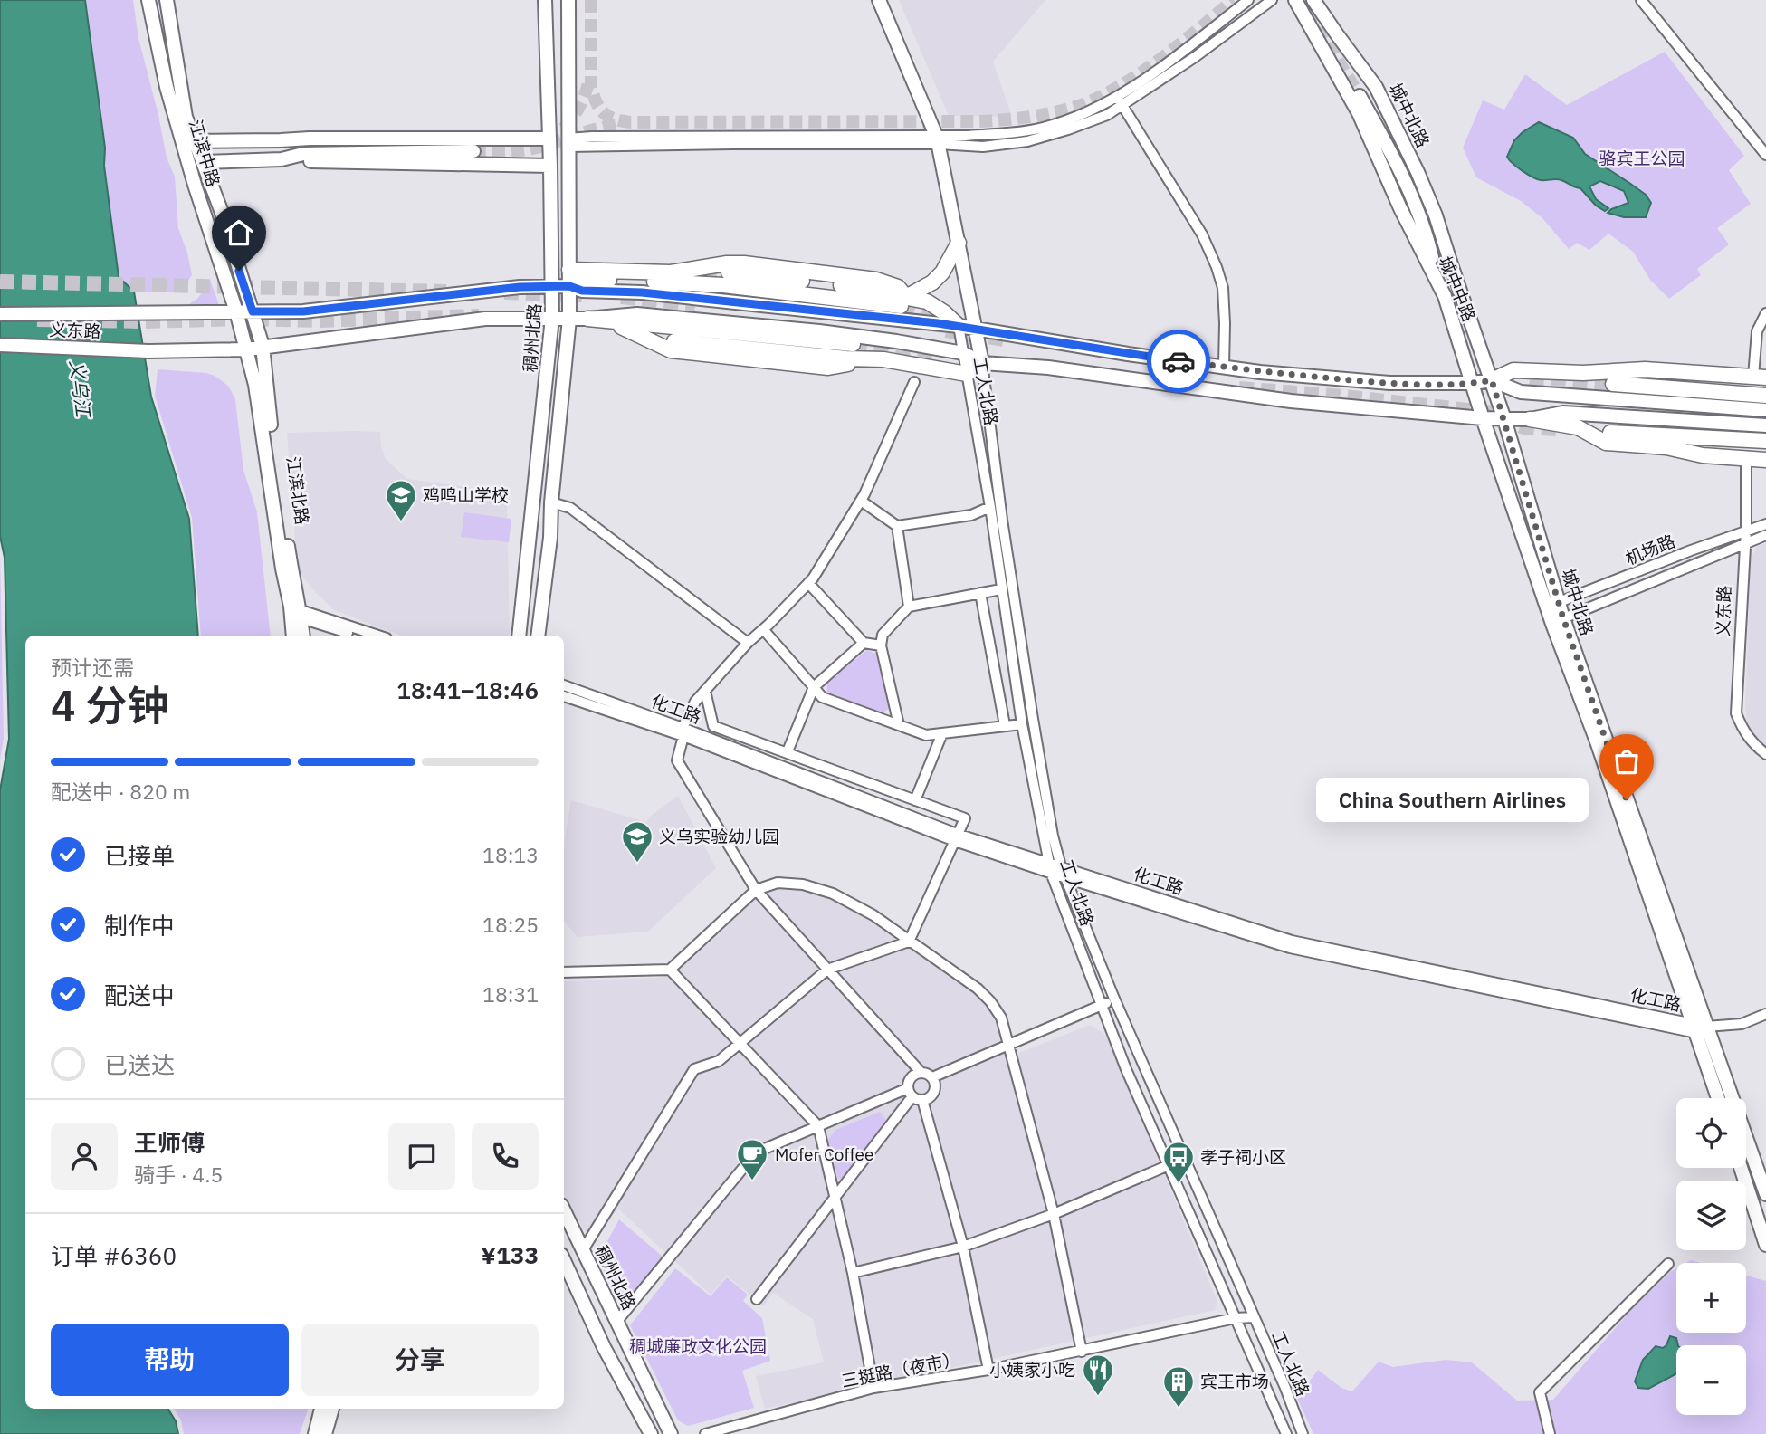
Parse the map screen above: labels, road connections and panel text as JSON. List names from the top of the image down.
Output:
{
  "streets": {
    "main road": [
      "城中北路",
      "江滨中路",
      "城中中路",
      "义东路",
      "稠州北路",
      "江滨北路"
    ],
    "street": [
      "工人北路",
      "机场路",
      "化工路",
      "三挺路（夜市）"
    ]
  },
  "crossings": [
    ["城中北路", "城中中路"],
    ["城中北路", "义东路"],
    ["城中北路", "机场路"],
    ["城中北路", "化工路"],
    ["江滨中路", "义东路"],
    ["江滨中路", "江滨北路"],
    ["城中中路", "义东路"],
    ["城中中路", "机场路"],
    ["义东路", "稠州北路"],
    ["义东路", "工人北路"],
    ["义东路", "江滨北路"],
    ["义东路", "机场路"],
    ["工人北路", "化工路"],
    ["工人北路", "三挺路（夜市）"]
  ],
  "water": ["义乌江"],
  "parks": ["骆宾王公园", "稠城廉政文化公园"],
  "places": {
    "school or university": ["鸡鸣山学校", "义乌实验幼儿园"],
    "other": ["China Southern Airlines"],
    "cafe": ["Mofer Coffee"],
    "bus stop": ["孝子祠小区"],
    "restaurant": ["小姨家小吃"],
    "building": ["宾王市场"]
  },
  "page": {
    "heading": ["4 分钟", "预计还需", "18:41–18:46"],
    "panel": [
      "王师傅",
      "骑手 · 4.5",
      "订单 #6360",
      "¥133"
    ],
    "bar": "配送中 · 820 m",
    "bubble": "China Southern Airlines",
    "list": [
      ["已接单", "18:13"],
      ["制作中", "18:25"],
      ["配送中", "18:31"],
      "已送达"
    ],
    "map_buttons": ["+", "−"],
    "buttons": ["帮助", "分享"]
  }
}
